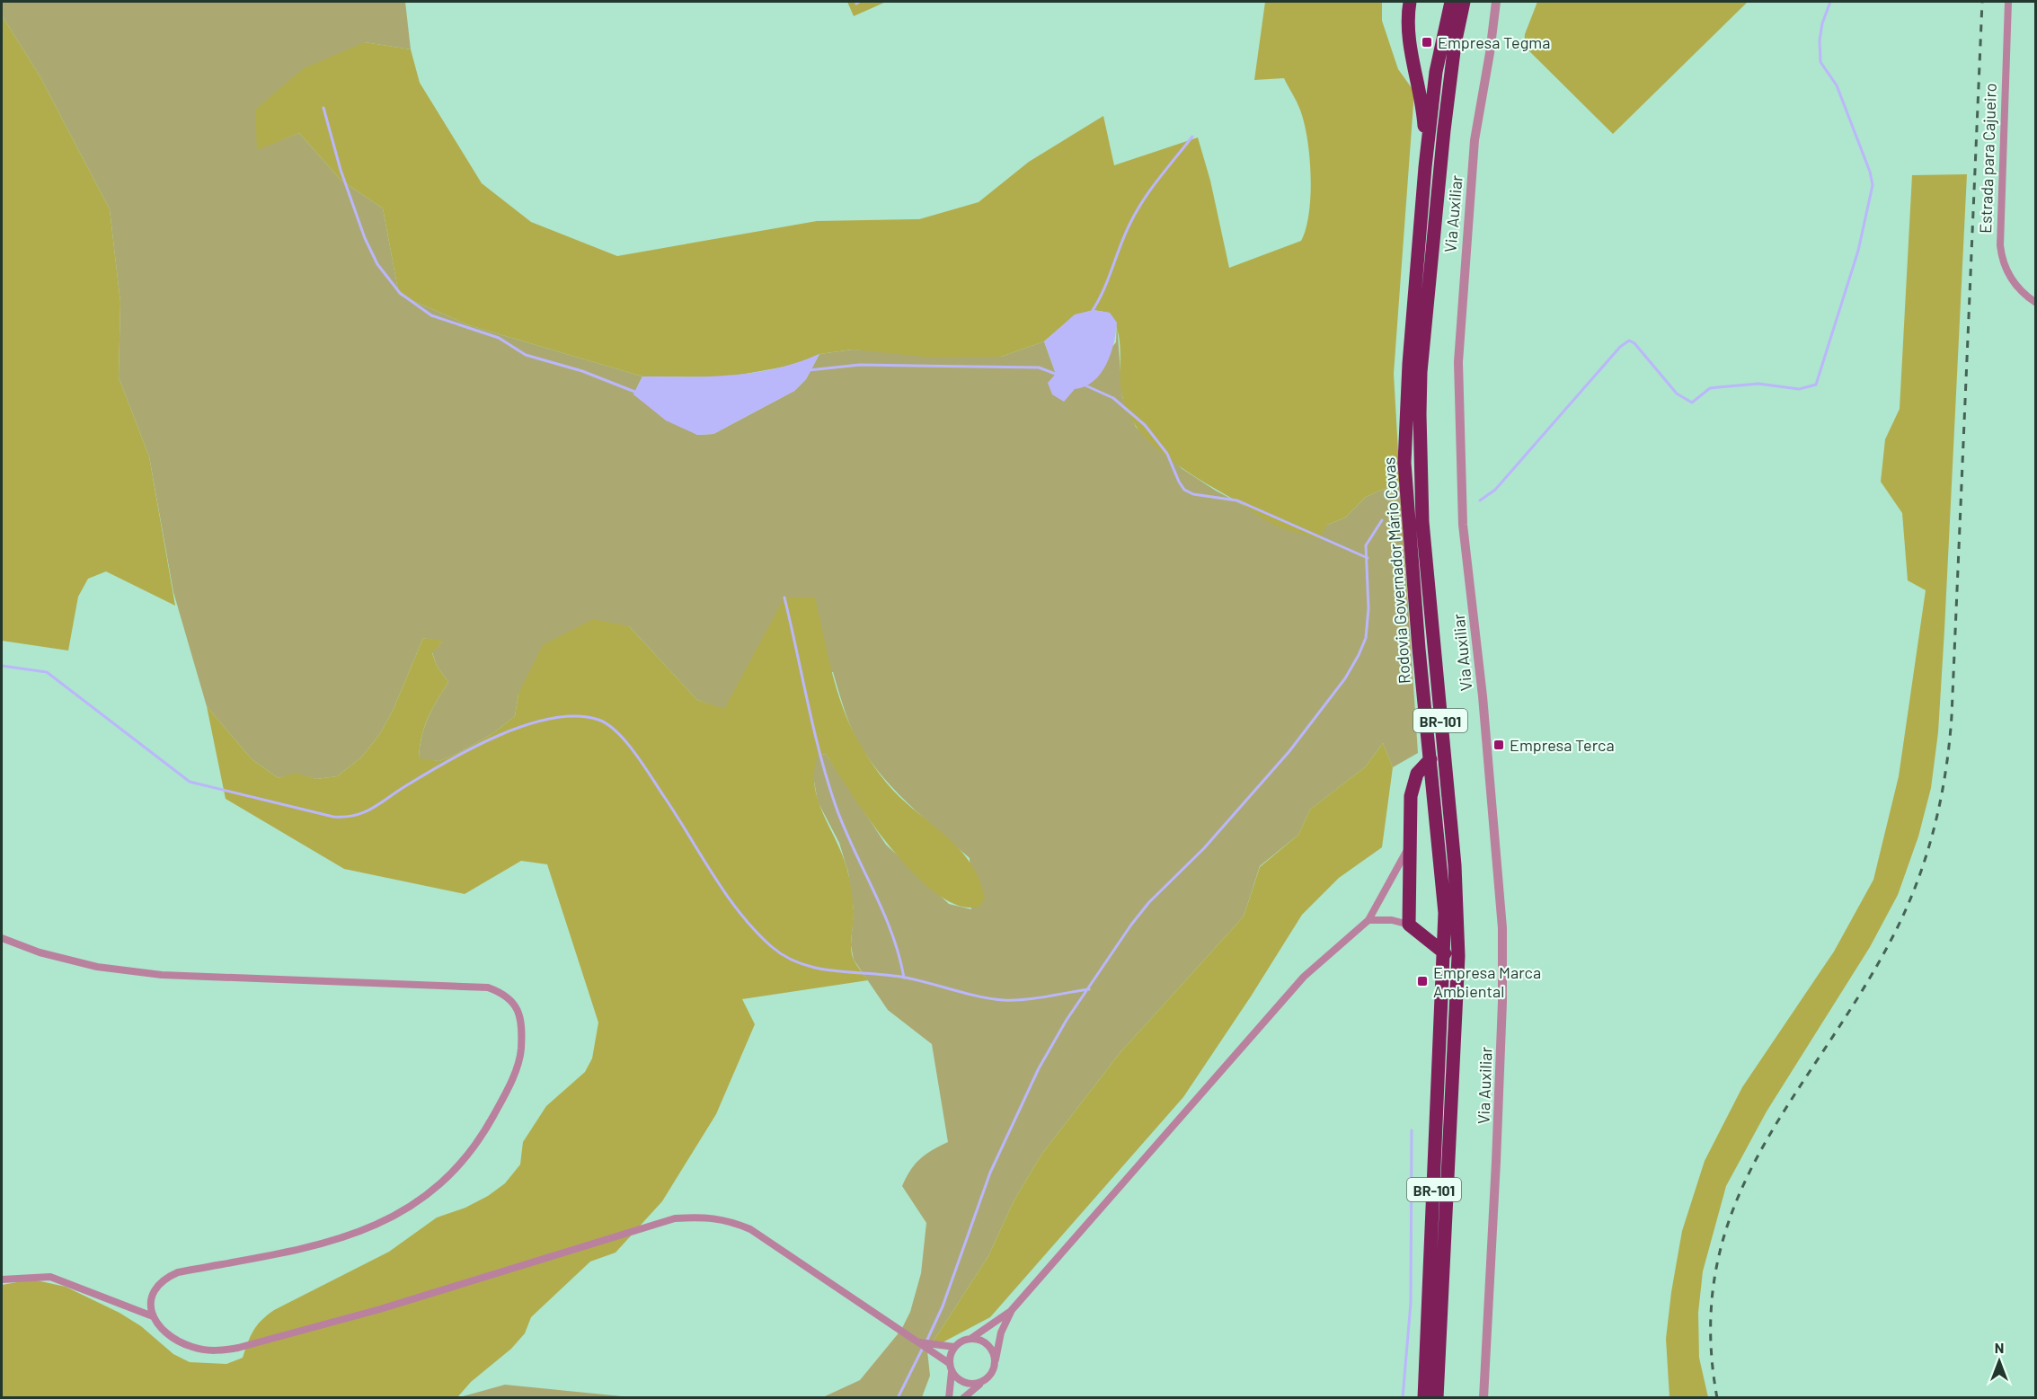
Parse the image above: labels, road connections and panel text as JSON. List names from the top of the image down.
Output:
{
  "streets": {
    "highway": ["Rodovia Governador Mário Covas", "BR-101"],
    "street": ["Estrada para Cajueiro", "Via Auxiliar"]
  },
  "places": {
    "transit": ["Empresa Tegma", "Empresa Terca", "Empresa Marca Ambiental"]
  },
  "north": "top"
}
